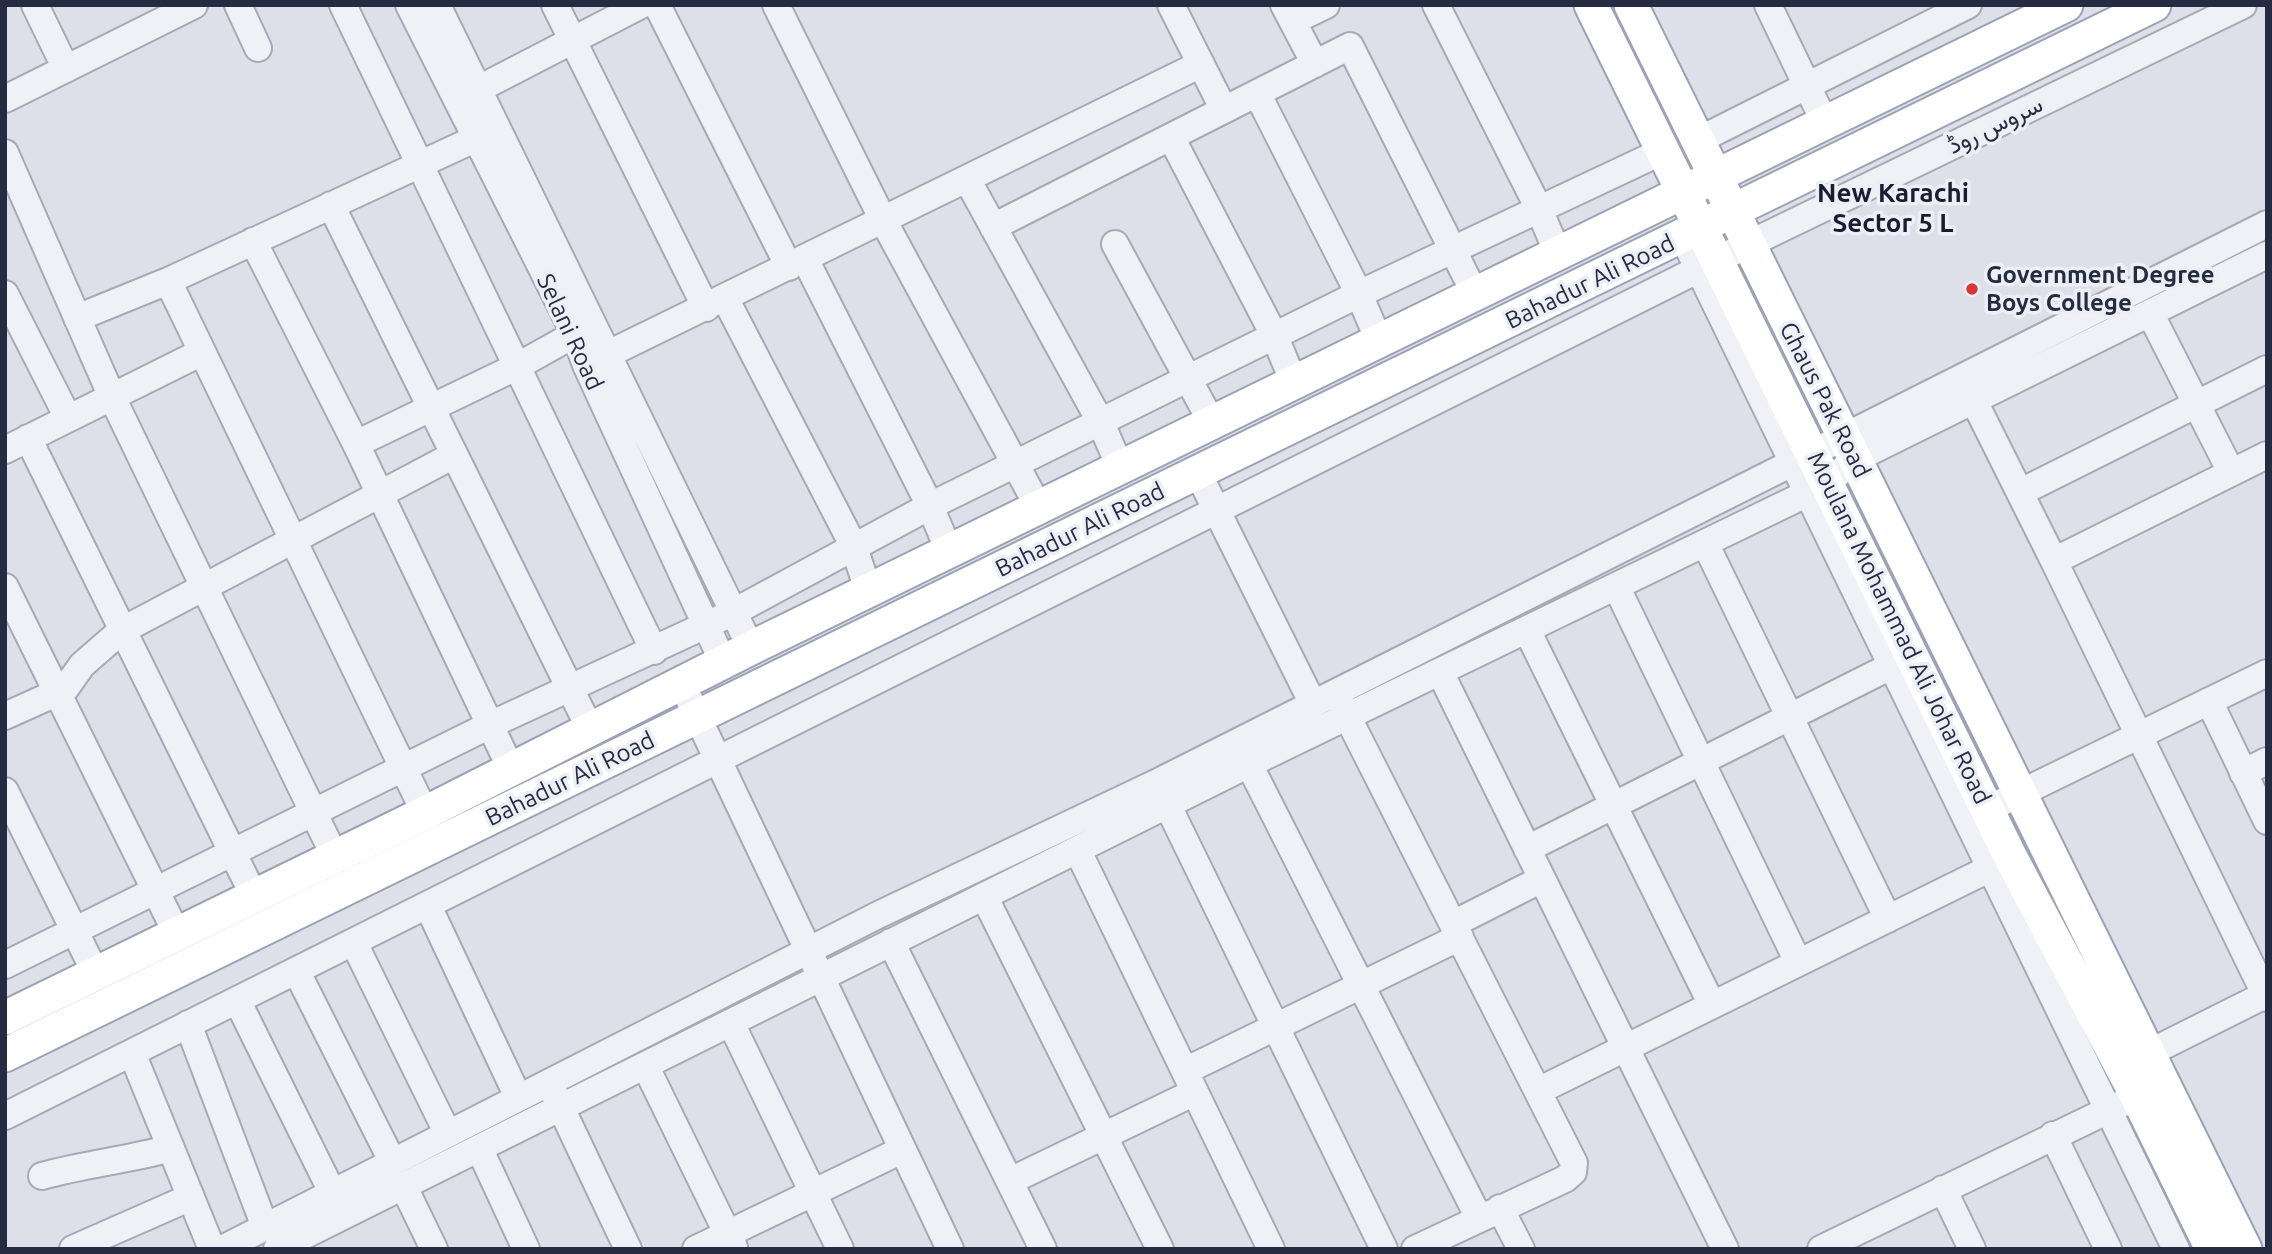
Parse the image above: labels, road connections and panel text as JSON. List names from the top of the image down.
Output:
{
  "streets": {
    "main road": ["Bahadur Ali Road", "Ghaus Pak Road", "Moulana Mohammad Ali Johar Road"],
    "street": ["سروس روڈ", "Selani Road"]
  },
  "crossings": [
    ["سروس روڈ", "Ghaus Pak Road"],
    ["سروس روڈ", "Moulana Mohammad Ali Johar Road"],
    ["Bahadur Ali Road", "Selani Road"],
    ["Bahadur Ali Road", "Ghaus Pak Road"],
    ["Bahadur Ali Road", "Moulana Mohammad Ali Johar Road"],
    ["Ghaus Pak Road", "Moulana Mohammad Ali Johar Road"]
  ],
  "districts": ["New Karachi Sector 5 L"],
  "places": ["Government Degree Boys College"]
}
